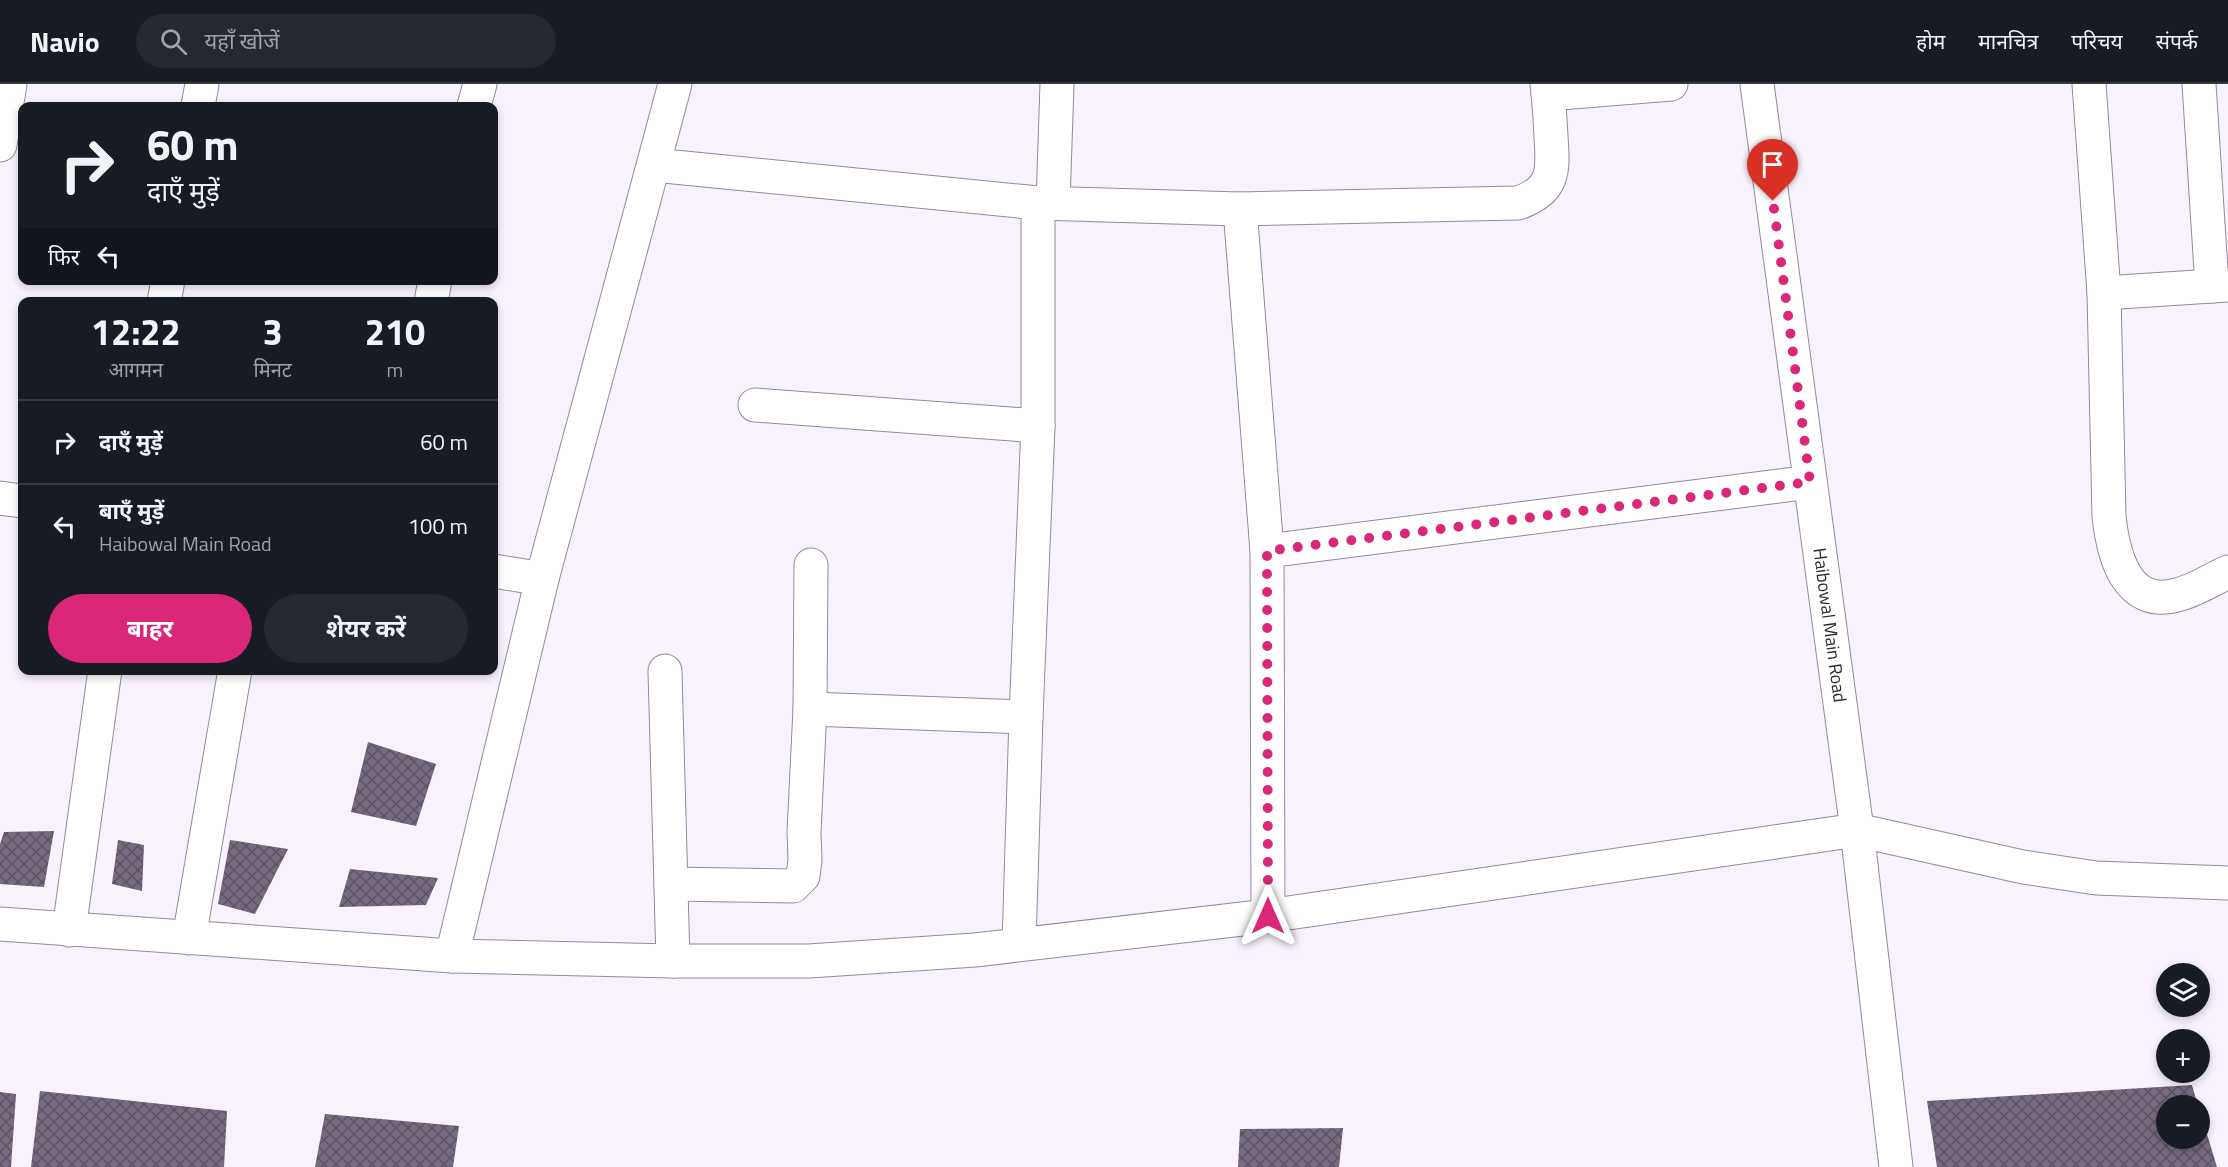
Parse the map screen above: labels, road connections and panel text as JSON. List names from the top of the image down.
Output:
{
  "streets": {
    "street": ["Haibowal Main Road"]
  },
  "page": {
    "header": "Navio",
    "search": "यहाँ खोजें",
    "nav": [
      "होम",
      "मानचित्र",
      "परिचय",
      "संपर्क"
    ],
    "turn": ["60 m", "दाएँ मुड़ें"],
    "then": "फिर",
    "eta": [
      "12:22",
      "आगमन",
      "3",
      "मिनट",
      "210",
      "m"
    ],
    "list": [
      {
        "name": "दाएँ मुड़ें",
        "value": "60 m"
      },
      {
        "name": "बाएँ मुड़ें",
        "note": "Haibowal Main Road",
        "value": "100 m"
      }
    ],
    "buttons": ["बाहर", "शेयर करें"],
    "map_buttons": ["+", "−"]
  }
}
